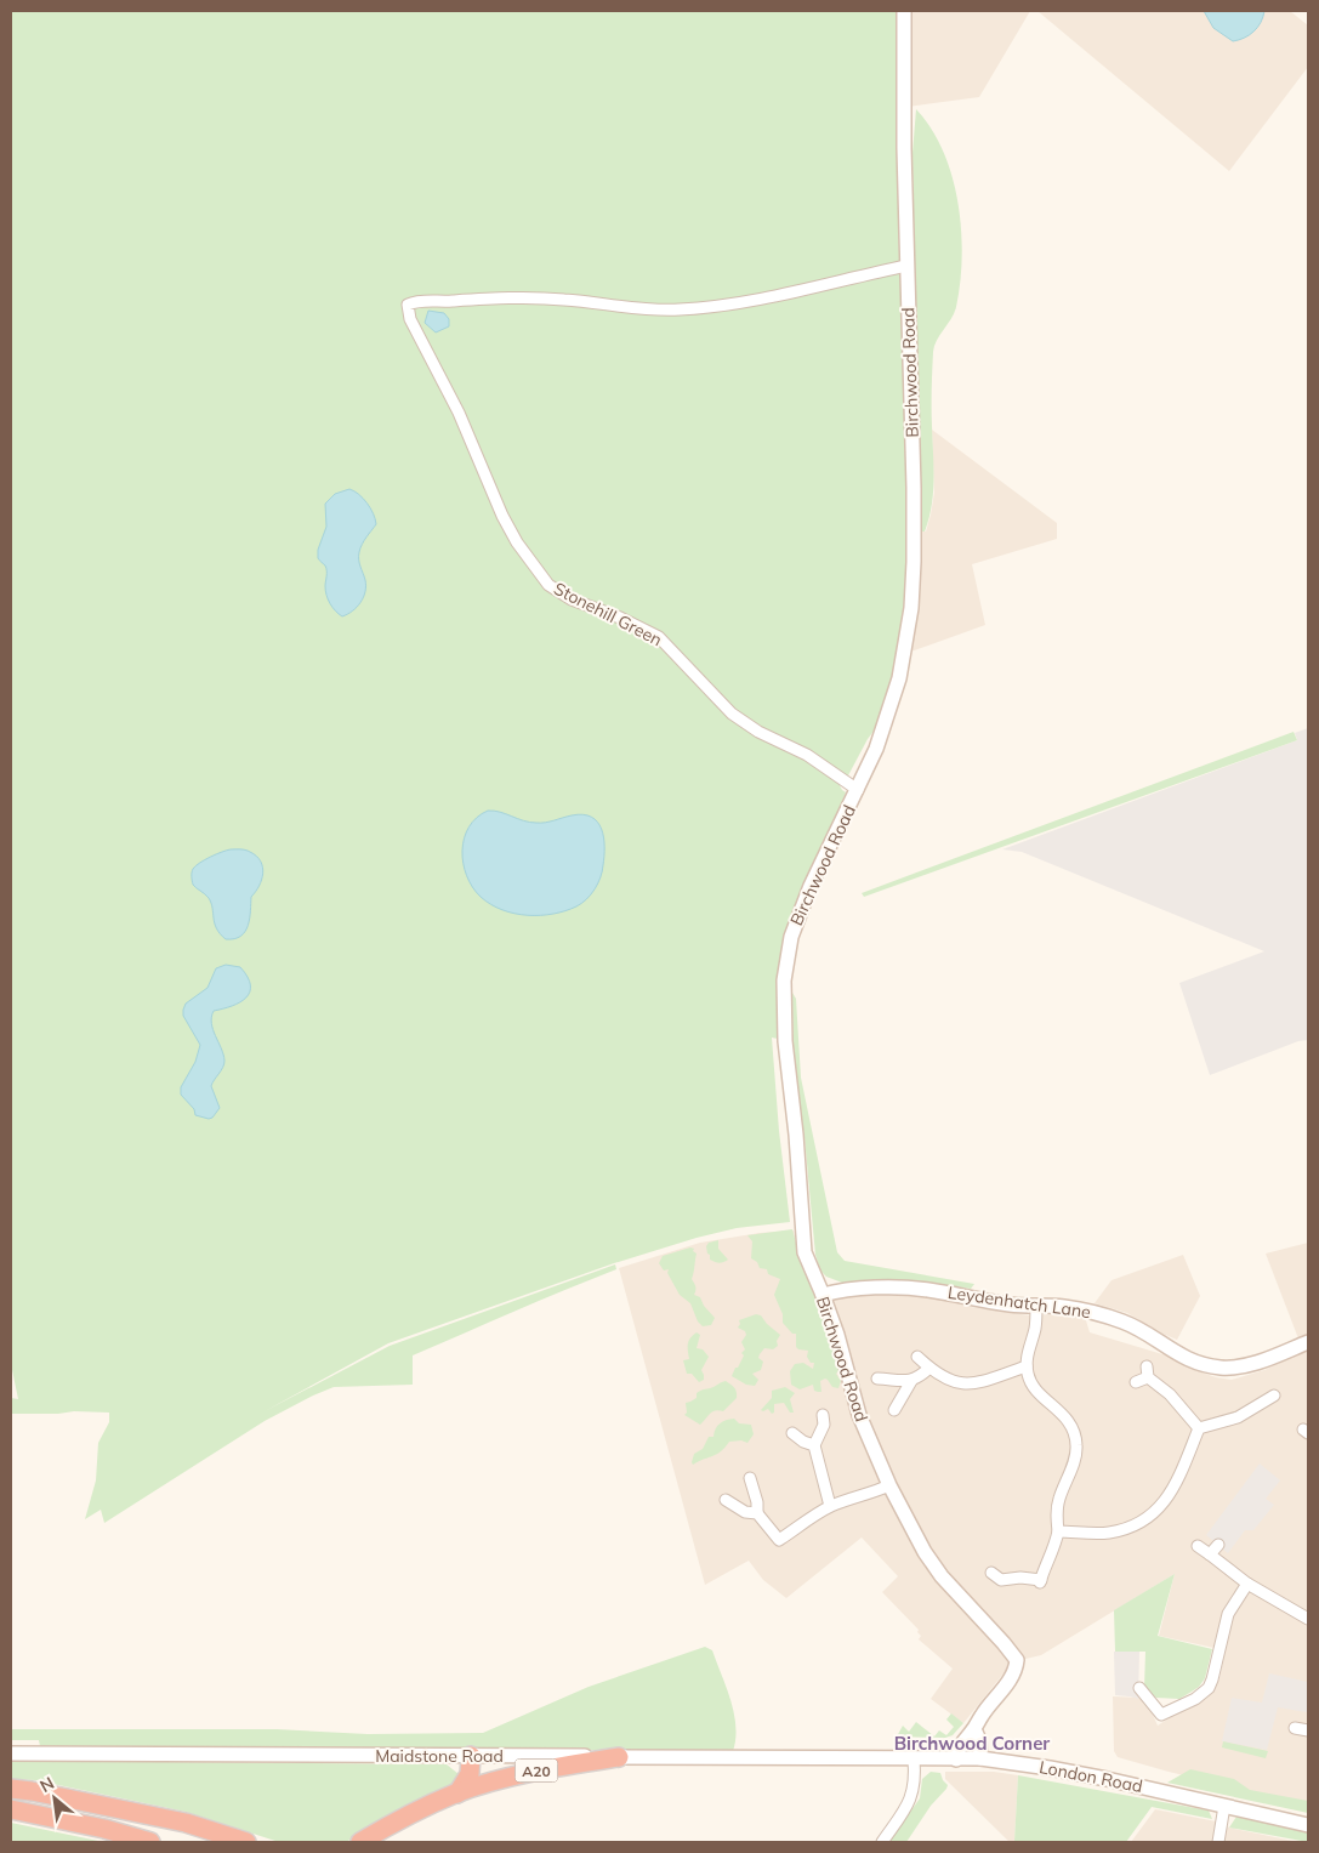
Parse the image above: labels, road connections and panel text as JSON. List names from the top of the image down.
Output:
{
  "streets": {
    "highway": ["A20"],
    "street": [
      "Birchwood Road",
      "Stonehill Green",
      "Leydenhatch Lane",
      "Maidstone Road",
      "London Road"
    ]
  },
  "crossings": [
    ["Birchwood Road", "Stonehill Green"],
    ["Birchwood Road", "Leydenhatch Lane"],
    ["Birchwood Road", "London Road"],
    ["Maidstone Road", "A20"],
    ["Maidstone Road", "London Road"]
  ],
  "districts": ["Birchwood Corner"],
  "north": "top left"
}
